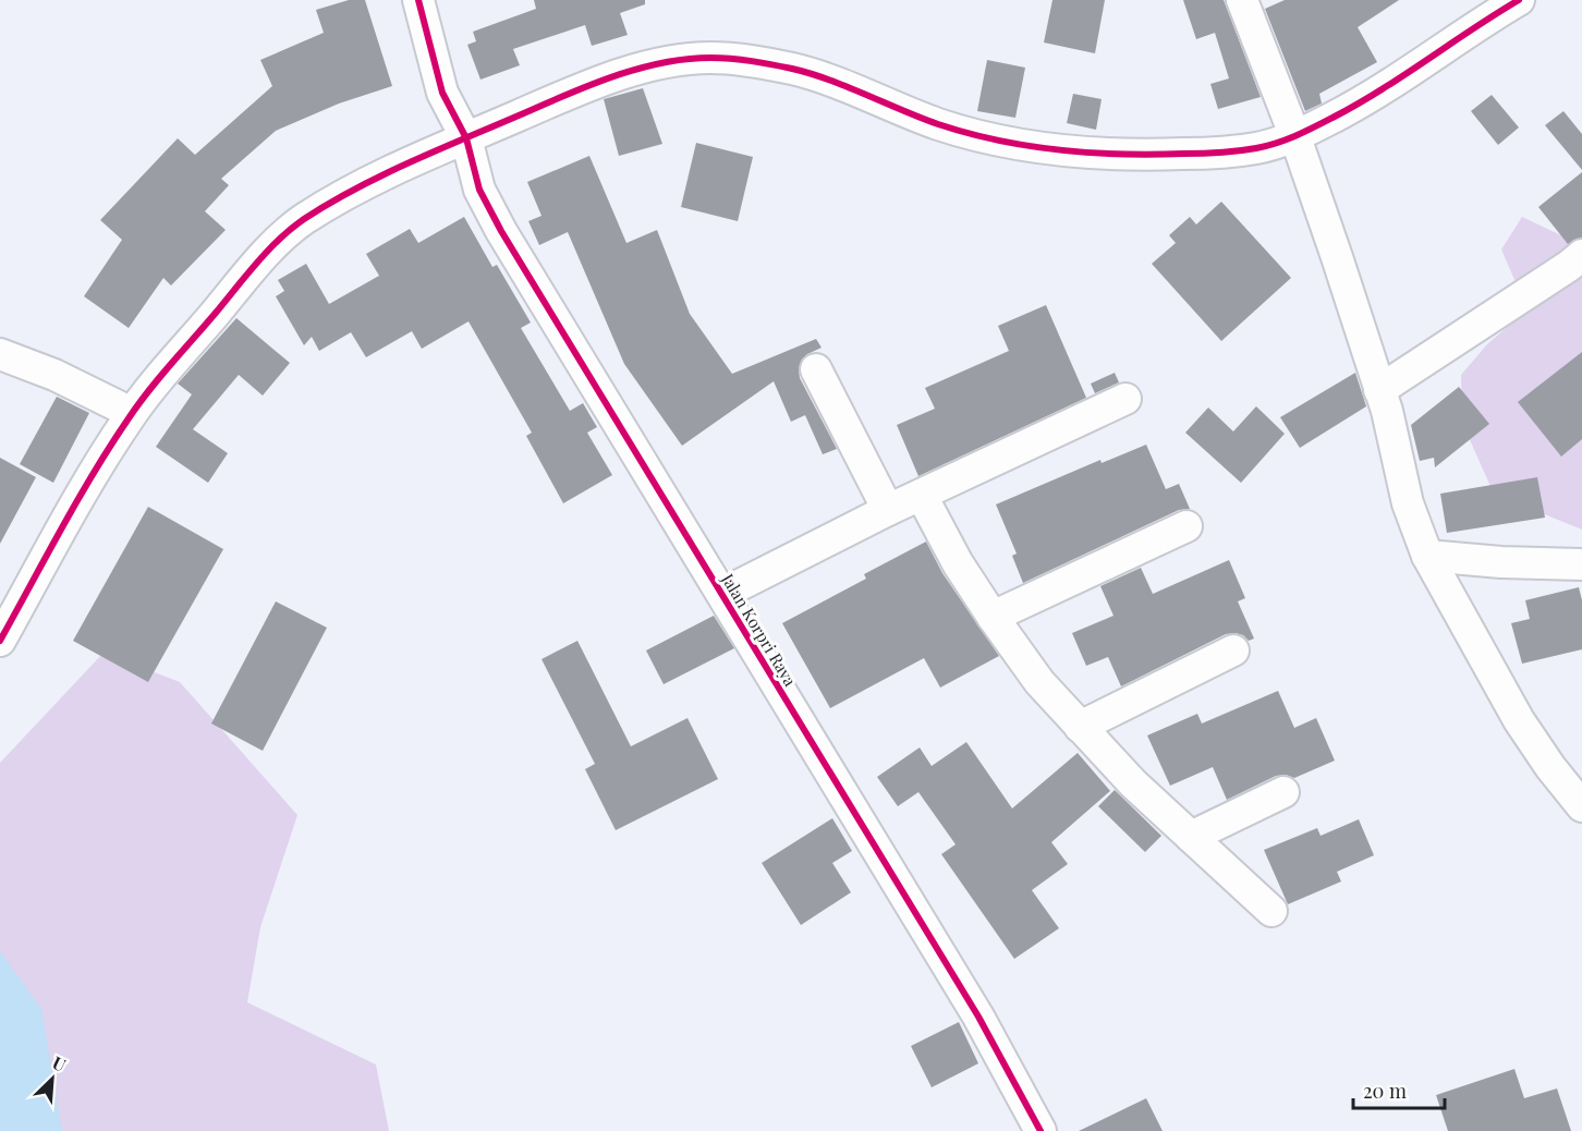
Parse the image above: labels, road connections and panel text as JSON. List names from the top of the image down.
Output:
{
  "streets": {
    "street": ["Jalan Korpri Raya"]
  },
  "scale_bar": "20 m",
  "north": "top right"
}
